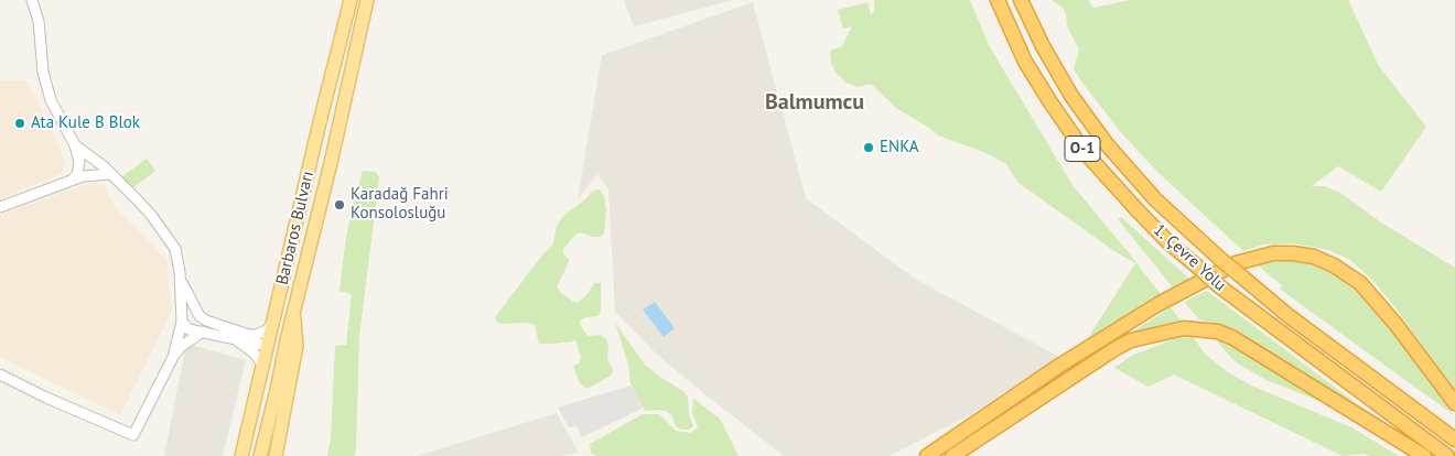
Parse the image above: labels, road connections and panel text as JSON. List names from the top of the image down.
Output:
{
  "streets": {
    "highway": ["O-1", "1. Çevre Yolu"],
    "main road": ["Barbaros Bulvarı"]
  },
  "districts": ["Balmumcu"],
  "places": ["Ata Kule B Blok", "ENKA", "Karadağ Fahri Konsolosluğu"]
}
